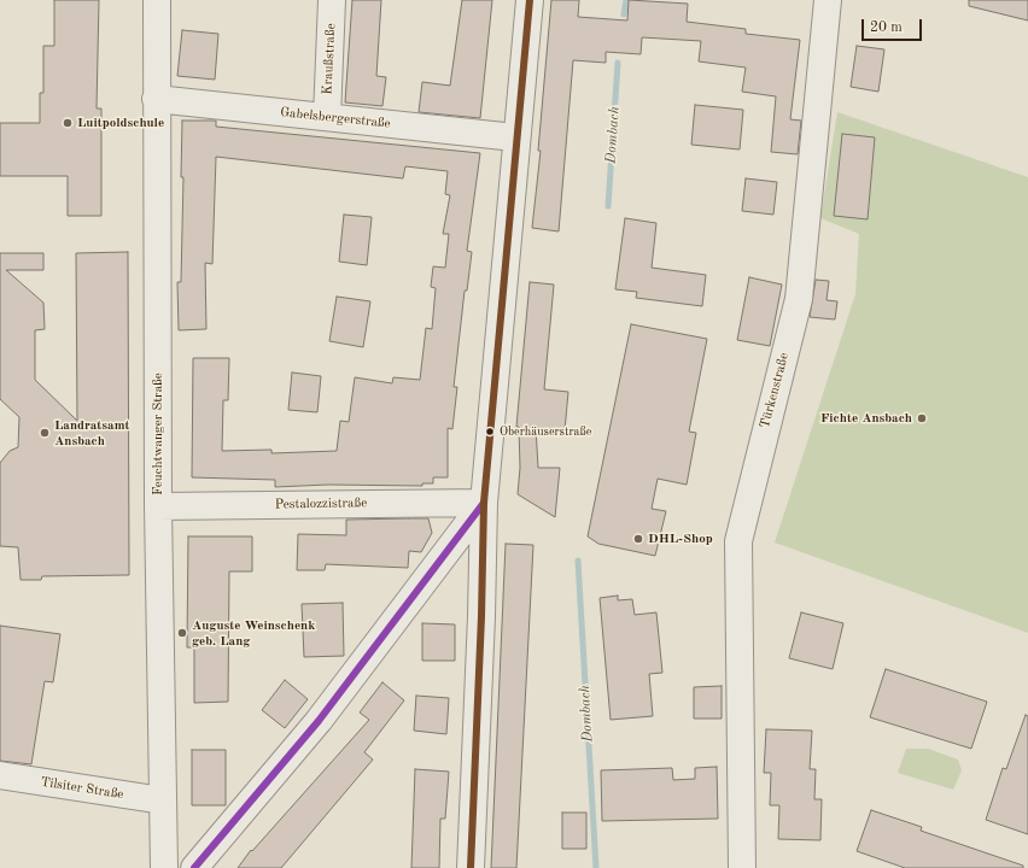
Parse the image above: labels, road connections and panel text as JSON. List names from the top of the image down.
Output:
{
  "streets": {
    "street": [
      "Kraußstraße",
      "Gabelsbergerstraße",
      "Türkenstraße",
      "Feuchtwanger Straße",
      "Pestalozzistraße",
      "Tilsiter Straße"
    ]
  },
  "crossings": [
    ["Kraußstraße", "Gabelsbergerstraße"],
    ["Gabelsbergerstraße", "Feuchtwanger Straße"],
    ["Feuchtwanger Straße", "Pestalozzistraße"],
    ["Feuchtwanger Straße", "Tilsiter Straße"]
  ],
  "water": ["Dombach"],
  "places": [
    "Luitpoldschule",
    "Fichte Ansbach",
    "Oberhäuserstraße",
    "Landratsamt Ansbach",
    "DHL-Shop",
    "Auguste Weinschenk geb. Lang"
  ],
  "scale_bar": "20 m"
}
